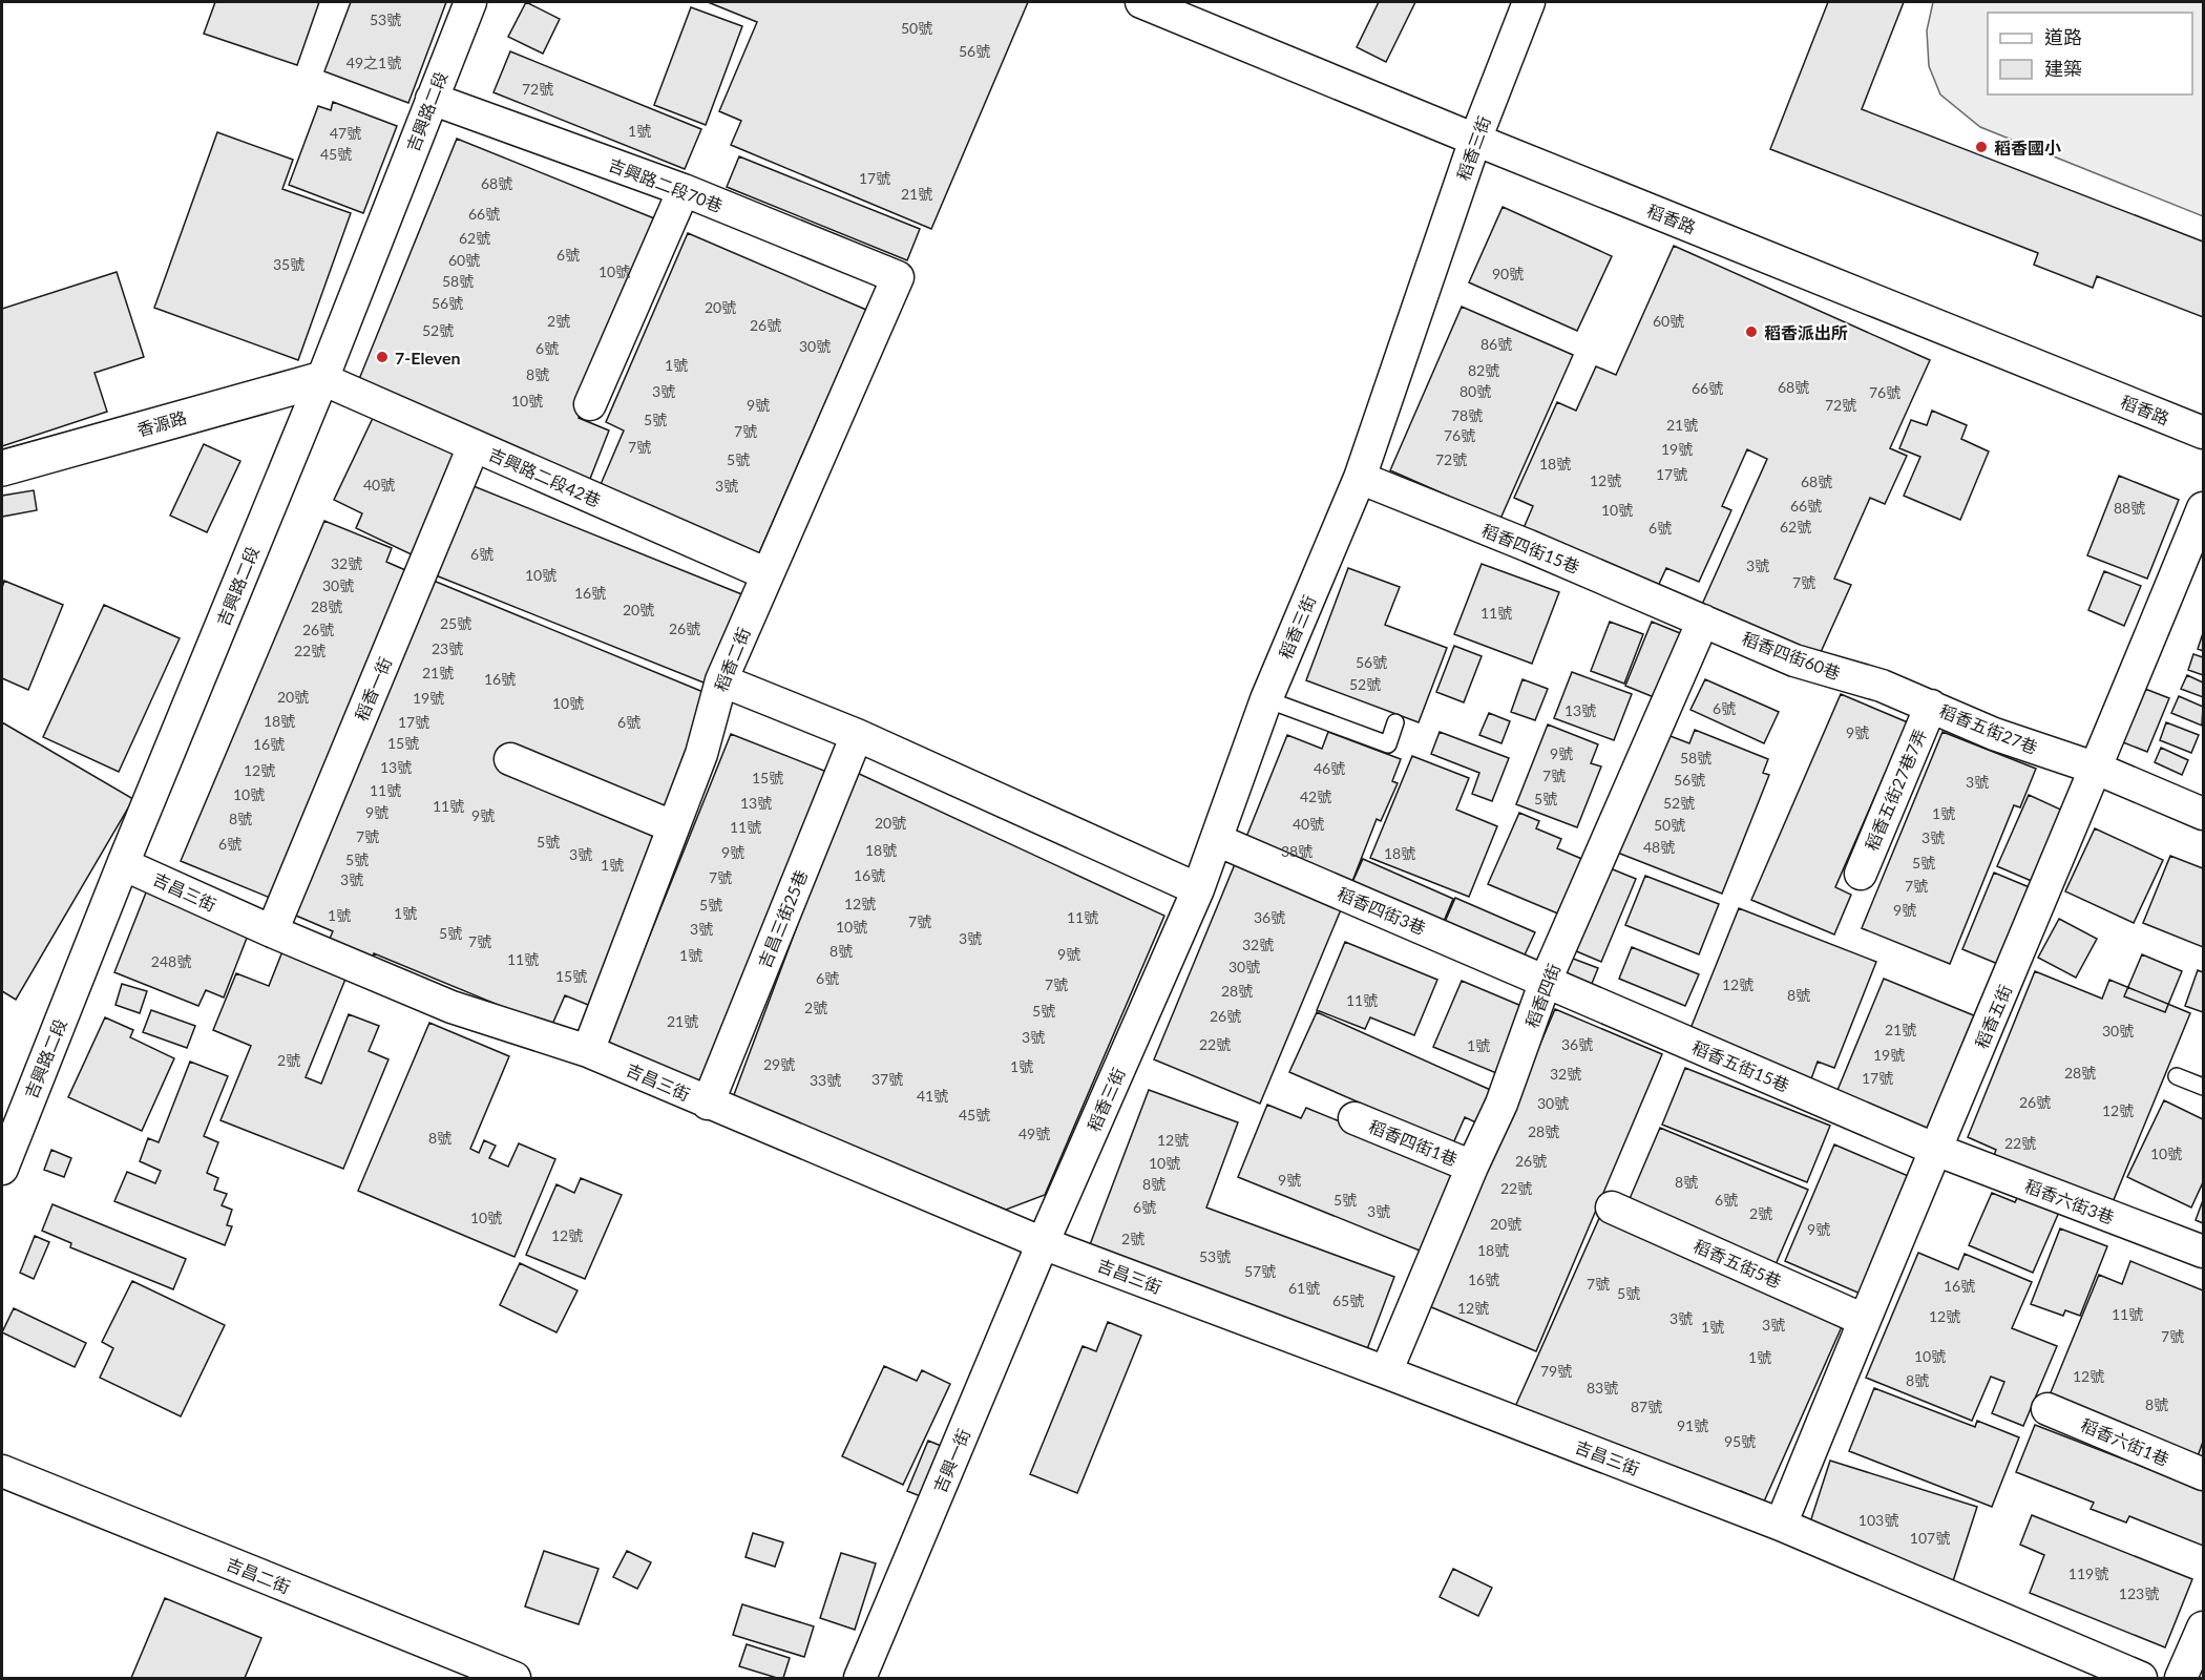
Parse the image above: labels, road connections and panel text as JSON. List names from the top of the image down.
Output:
{
  "streets": {
    "street": [
      "吉興路二段",
      "稻香三街",
      "吉興路二段70巷",
      "稻香路",
      "香源路",
      "吉興路二段42巷",
      "稻香四街15巷",
      "稻香四街60巷",
      "稻香二街",
      "稻香一街",
      "稻香五街27巷",
      "稻香五街27巷7弄",
      "吉昌三街",
      "稻香四街3巷",
      "吉昌三街25巷",
      "稻香四街",
      "稻香五街",
      "稻香五街15巷",
      "稻香四街1巷",
      "稻香六街3巷",
      "稻香五街5巷",
      "稻香六街1巷",
      "吉興一街",
      "吉昌二街"
    ]
  },
  "crossings": [
    ["吉興路二段", "吉興路二段70巷"],
    ["吉興路二段", "香源路"],
    ["吉興路二段", "吉興路二段42巷"],
    ["吉興路二段", "吉昌三街"],
    ["稻香三街", "稻香路"],
    ["稻香三街", "稻香四街15巷"],
    ["稻香三街", "吉昌三街"],
    ["稻香三街", "稻香四街3巷"],
    ["稻香三街", "吉興一街"],
    ["吉興路二段70巷", "稻香二街"],
    ["香源路", "吉興路二段42巷"],
    ["吉興路二段42巷", "稻香二街"],
    ["吉興路二段42巷", "稻香一街"],
    ["稻香四街15巷", "稻香四街60巷"],
    ["稻香四街15巷", "稻香四街"],
    ["稻香四街60巷", "稻香五街27巷"],
    ["稻香四街60巷", "稻香四街"],
    ["稻香二街", "吉昌三街"],
    ["稻香一街", "吉昌三街"],
    ["稻香五街27巷", "稻香五街27巷7弄"],
    ["稻香五街27巷", "稻香五街"],
    ["吉昌三街", "吉昌三街25巷"],
    ["吉昌三街", "稻香四街"],
    ["吉昌三街", "稻香五街"],
    ["吉昌三街", "吉興一街"],
    ["稻香四街3巷", "稻香四街"],
    ["稻香四街3巷", "稻香五街15巷"],
    ["稻香四街", "稻香五街15巷"],
    ["稻香四街", "稻香四街1巷"],
    ["稻香五街", "稻香五街15巷"],
    ["稻香五街", "稻香六街3巷"],
    ["稻香五街", "稻香五街5巷"],
    ["稻香五街15巷", "稻香六街3巷"]
  ],
  "places": ["稻香國小", "稻香派出所", "7-Eleven"],
  "house_numbers": [
    "53號",
    "50號",
    "56號",
    "49之1號",
    "72號",
    "1號",
    "47號",
    "45號",
    "17號",
    "68號",
    "21號",
    "66號",
    "62號",
    "6號",
    "60號",
    "35號",
    "10號",
    "90號",
    "58號",
    "56號",
    "20號",
    "2號",
    "60號",
    "26號",
    "52號",
    "86號",
    "30號",
    "6號",
    "1號",
    "82號",
    "8號",
    "68號",
    "66號",
    "3號",
    "80號",
    "76號",
    "10號",
    "9號",
    "72號",
    "78號",
    "5號",
    "21號",
    "7號",
    "76號",
    "7號",
    "19號",
    "5號",
    "72號",
    "18號",
    "17號",
    "12號",
    "68號",
    "40號",
    "3號",
    "66號",
    "88號",
    "10號",
    "62號",
    "6號",
    "6號",
    "32號",
    "3號",
    "10號",
    "7號",
    "30號",
    "16號",
    "28號",
    "20號",
    "11號",
    "25號",
    "26號",
    "26號",
    "23號",
    "22號",
    "56號",
    "21號",
    "16號",
    "52號",
    "20號",
    "19號",
    "10號",
    "6號",
    "13號",
    "18號",
    "17號",
    "6號",
    "9號",
    "15號",
    "16號",
    "9號",
    "58號",
    "13號",
    "46號",
    "12號",
    "7號",
    "15號",
    "56號",
    "3號",
    "11號",
    "10號",
    "42號",
    "5號",
    "13號",
    "52號",
    "11號",
    "9號",
    "1號",
    "9號",
    "8號",
    "20號",
    "40號",
    "50號",
    "11號",
    "7號",
    "3號",
    "5號",
    "6號",
    "48號",
    "18號",
    "38號",
    "9號",
    "18號",
    "3號",
    "5號",
    "5號",
    "1號",
    "16號",
    "7號",
    "3號",
    "7號",
    "12號",
    "5號",
    "9號",
    "1號",
    "1號",
    "11號",
    "36號",
    "7號",
    "10號",
    "3號",
    "5號",
    "3號",
    "7號",
    "32號",
    "8號",
    "9號",
    "1號",
    "11號",
    "248號",
    "30號",
    "15號",
    "6號",
    "7號",
    "12號",
    "28號",
    "8號",
    "11號",
    "2號",
    "5號",
    "26號",
    "21號",
    "21號",
    "30號",
    "3號",
    "22號",
    "36號",
    "1號",
    "19號",
    "2號",
    "29號",
    "1號",
    "28號",
    "32號",
    "17號",
    "37號",
    "33號",
    "41號",
    "26號",
    "30號",
    "12號",
    "45號",
    "28號",
    "49號",
    "8號",
    "12號",
    "22號",
    "10號",
    "26號",
    "10號",
    "9號",
    "8號",
    "8號",
    "22號",
    "5號",
    "6號",
    "6號",
    "3號",
    "2號",
    "10號",
    "20號",
    "9號",
    "12號",
    "2號",
    "18號",
    "53號",
    "57號",
    "16號",
    "7號",
    "16號",
    "61號",
    "5號",
    "65號",
    "12號",
    "11號",
    "12號",
    "3號",
    "3號",
    "1號",
    "7號",
    "10號",
    "1號",
    "79號",
    "12號",
    "8號",
    "83號",
    "8號",
    "87號",
    "91號",
    "95號",
    "103號",
    "107號",
    "119號",
    "123號"
  ],
  "legend": ["道路", "建築"]
}
